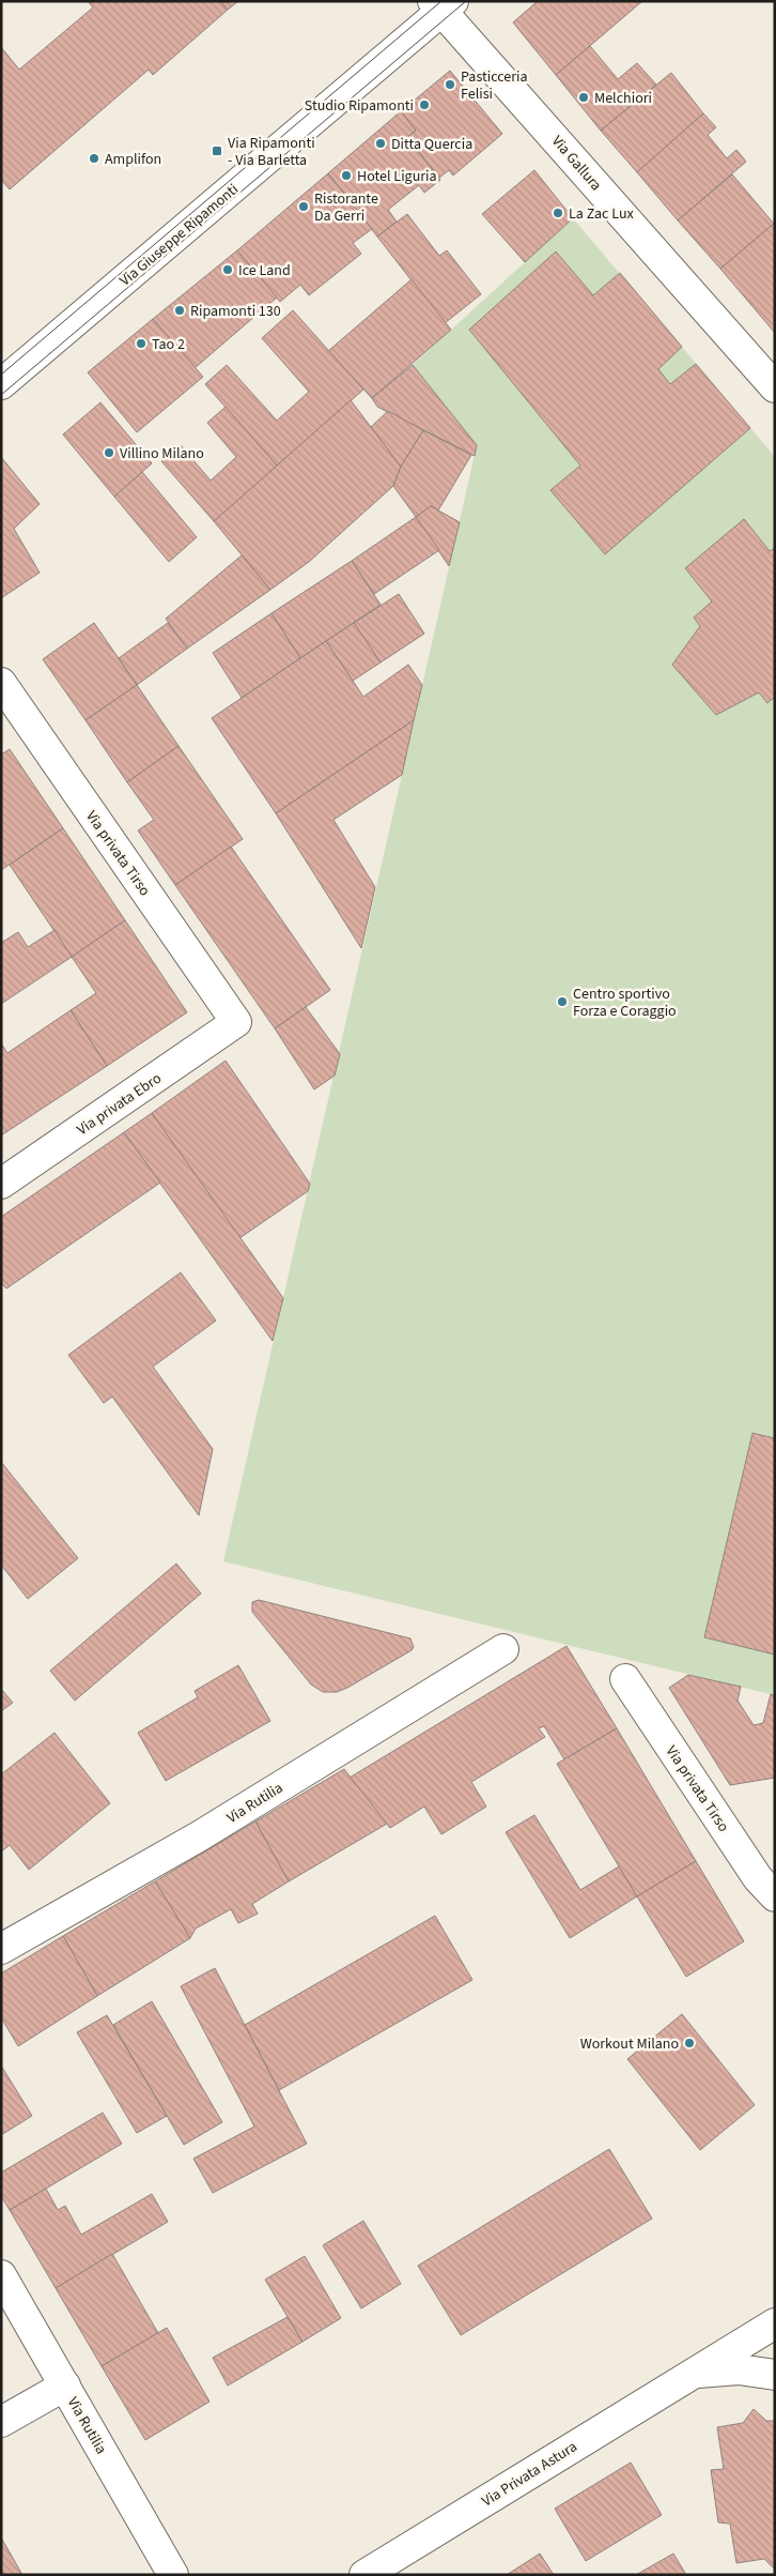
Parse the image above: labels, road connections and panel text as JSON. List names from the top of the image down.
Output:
{
  "streets": {
    "street": [
      "Via Gallura",
      "Via Giuseppe Ripamonti",
      "Via privata Tirso",
      "Via privata Ebro",
      "Via Rutilia",
      "Via Privata Astura"
    ]
  },
  "crossings": [
    ["Via Gallura", "Via Giuseppe Ripamonti"],
    ["Via privata Tirso", "Via privata Ebro"]
  ],
  "places": {
    "other": [
      "Pasticceria Felisi",
      "Melchiori",
      "Studio Ripamonti",
      "Ditta Quercia",
      "Amplifon",
      "Hotel Liguria",
      "Ristorante Da Gerri",
      "La Zac Lux",
      "Ice Land",
      "Ripamonti 130",
      "Tao 2",
      "Villino Milano",
      "Centro sportivo Forza e Coraggio",
      "Workout Milano"
    ],
    "transit": ["Via Ripamonti - Via Barletta"]
  }
}
